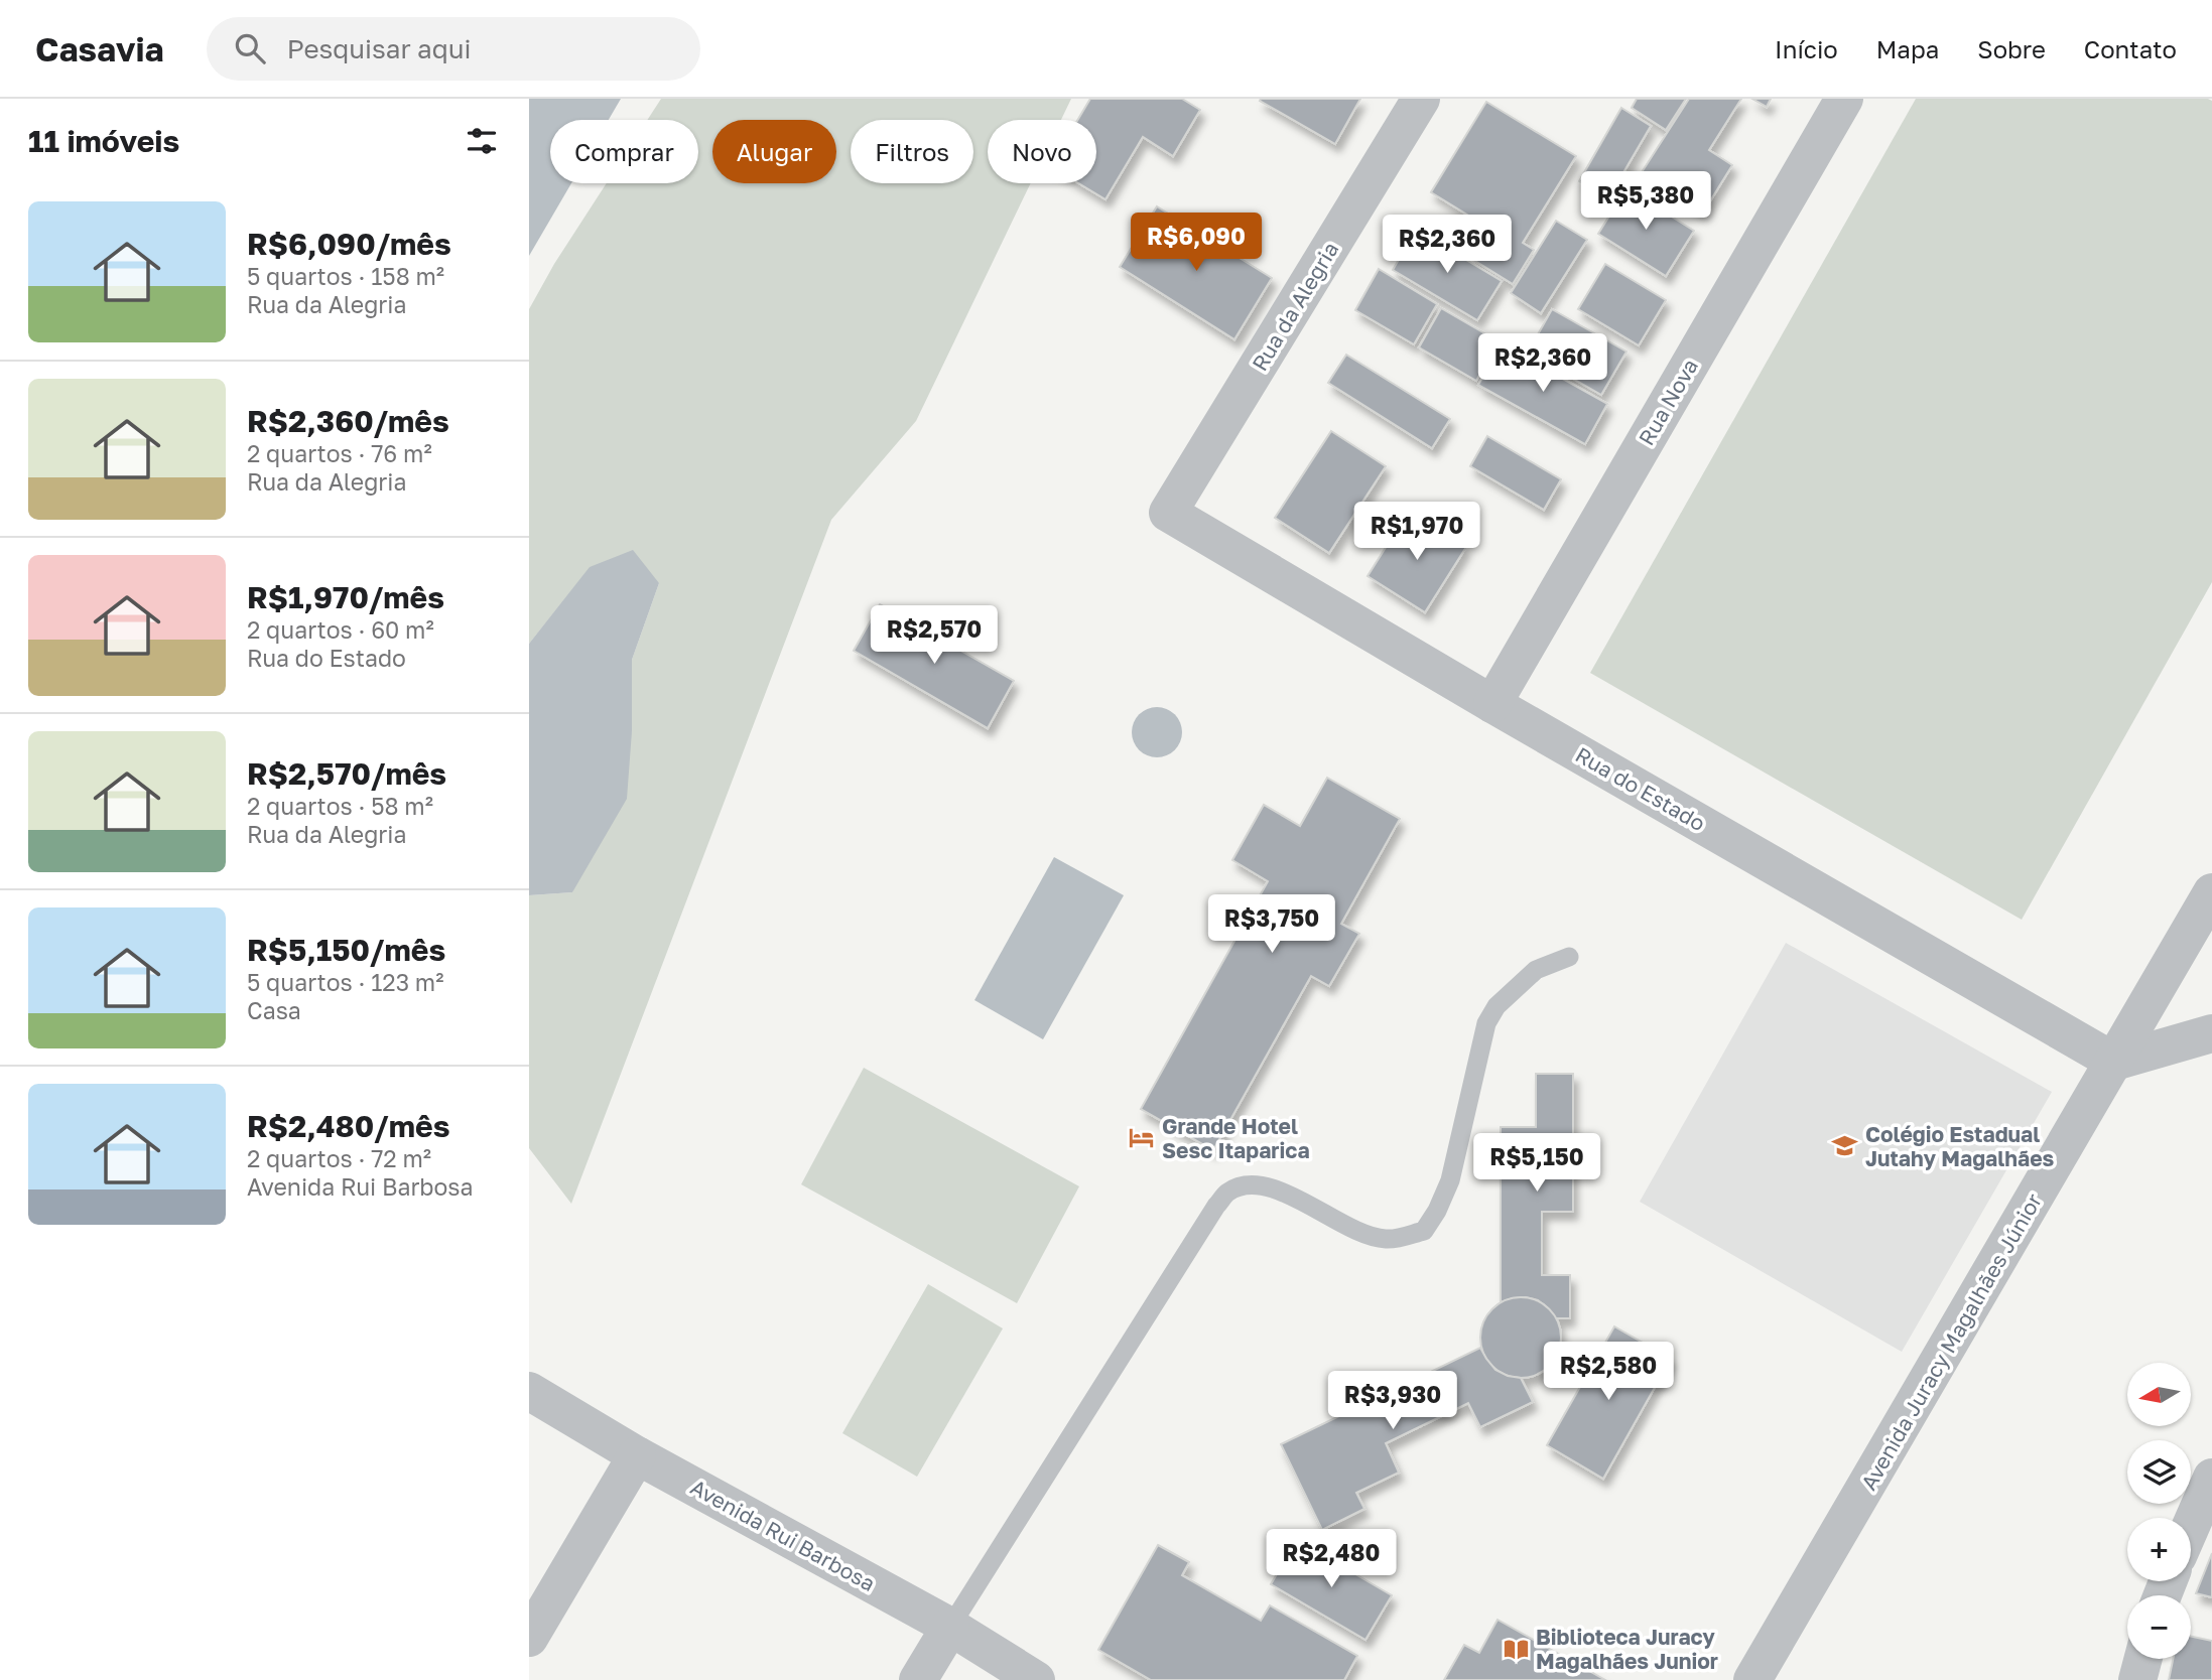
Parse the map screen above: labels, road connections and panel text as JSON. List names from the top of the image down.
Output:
{
  "streets": {
    "street": [
      "Rua da Alegria",
      "Rua Nova",
      "Rua do Estado",
      "Avenida Juracy Magalhães Júnior",
      "Avenida Rui Barbosa"
    ]
  },
  "crossings": [
    ["Rua da Alegria", "Rua do Estado"],
    ["Rua Nova", "Rua do Estado"],
    ["Rua do Estado", "Avenida Juracy Magalhães Júnior"]
  ],
  "places": {
    "hotel": ["Grande Hotel Sesc Itaparica"],
    "school or university": ["Colégio Estadual Jutahy Magalhães"],
    "library": ["Biblioteca Juracy Magalhães Junior"]
  },
  "north": "left",
  "page": {
    "header": "Casavia",
    "search": "Pesquisar aqui",
    "nav": [
      "Início",
      "Mapa",
      "Sobre",
      "Contato"
    ],
    "heading": "11 imóveis",
    "chip": [
      "Comprar",
      "Alugar",
      "Filtros",
      "Novo"
    ],
    "price": [
      "R$5,380",
      "R$6,090",
      "R$2,360",
      "R$2,360",
      "R$1,970",
      "R$2,570",
      "R$3,750",
      "R$5,150",
      "R$2,580",
      "R$3,930",
      "R$2,480"
    ],
    "list": [
      {
        "name": "R$6,090/mês",
        "note": "5 quartos · 158 m² · Rua da Alegria"
      },
      {
        "name": "R$2,360/mês",
        "note": "2 quartos · 76 m² · Rua da Alegria"
      },
      {
        "name": "R$1,970/mês",
        "note": "2 quartos · 60 m² · Rua do Estado"
      },
      {
        "name": "R$2,570/mês",
        "note": "2 quartos · 58 m² · Rua da Alegria"
      },
      {
        "name": "R$5,150/mês",
        "note": "5 quartos · 123 m² · Casa"
      },
      {
        "name": "R$2,480/mês",
        "note": "2 quartos · 72 m² · Avenida Rui Barbosa"
      }
    ],
    "map_buttons": ["+", "−"]
  }
}
